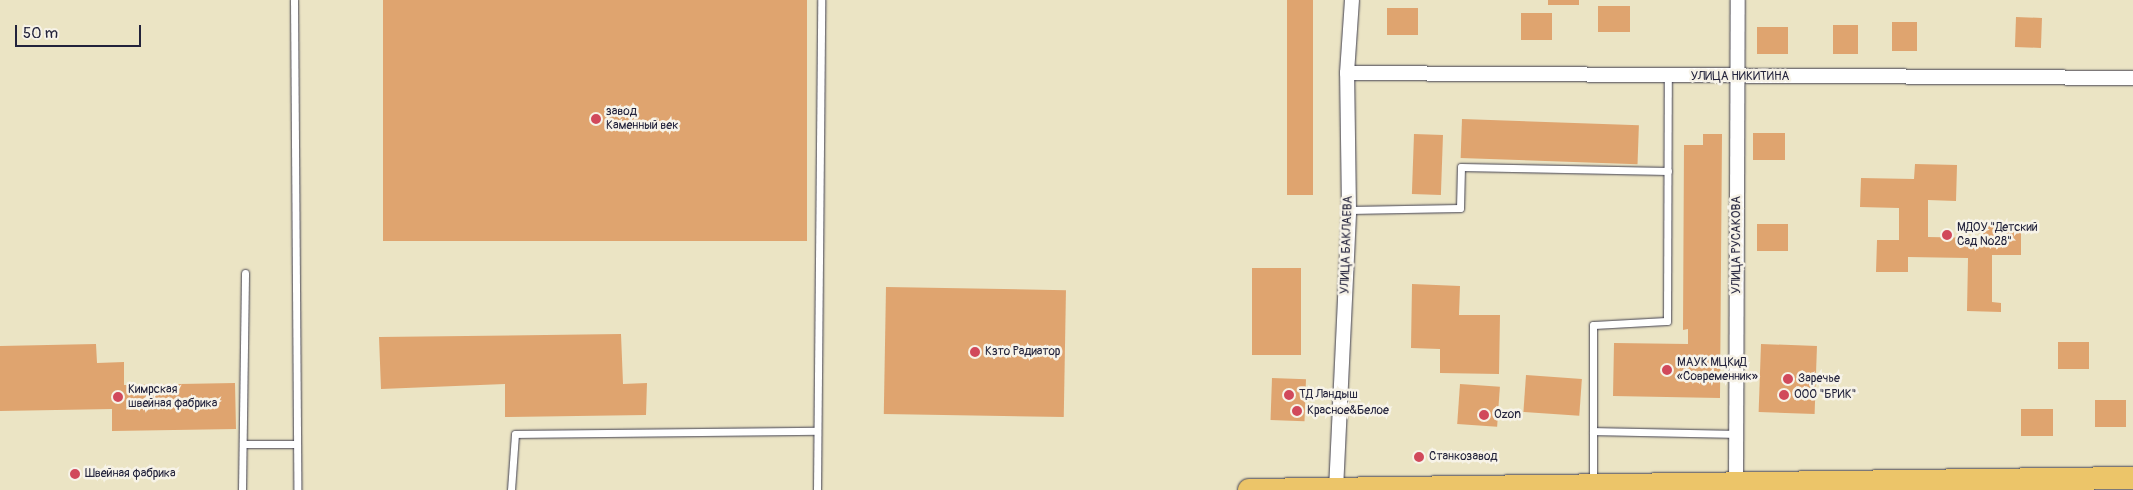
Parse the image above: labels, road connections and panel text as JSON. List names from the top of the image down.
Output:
{
  "streets": {
    "street": ["УЛИЦА НИКИТИНА", "УЛИЦА БАКЛАЕВА", "УЛИЦА РУСАКОВА"]
  },
  "crossings": [
    ["УЛИЦА НИКИТИНА", "УЛИЦА БАКЛАЕВА"],
    ["УЛИЦА НИКИТИНА", "УЛИЦА РУСАКОВА"]
  ],
  "places": [
    "завод Каменный век",
    "МДОУ \"Детский Сад №28\"",
    "Кзто Радиатор",
    "МАУК МЦКиД «Современник»",
    "Заречье",
    "ТД Ландыш",
    "ООО \"БРИК\"",
    "Кимрская швейная фабрика",
    "Красное&Белое",
    "Ozon",
    "Станкозавод",
    "Швейная фабрика"
  ],
  "scale_bar": "50 m"
}
